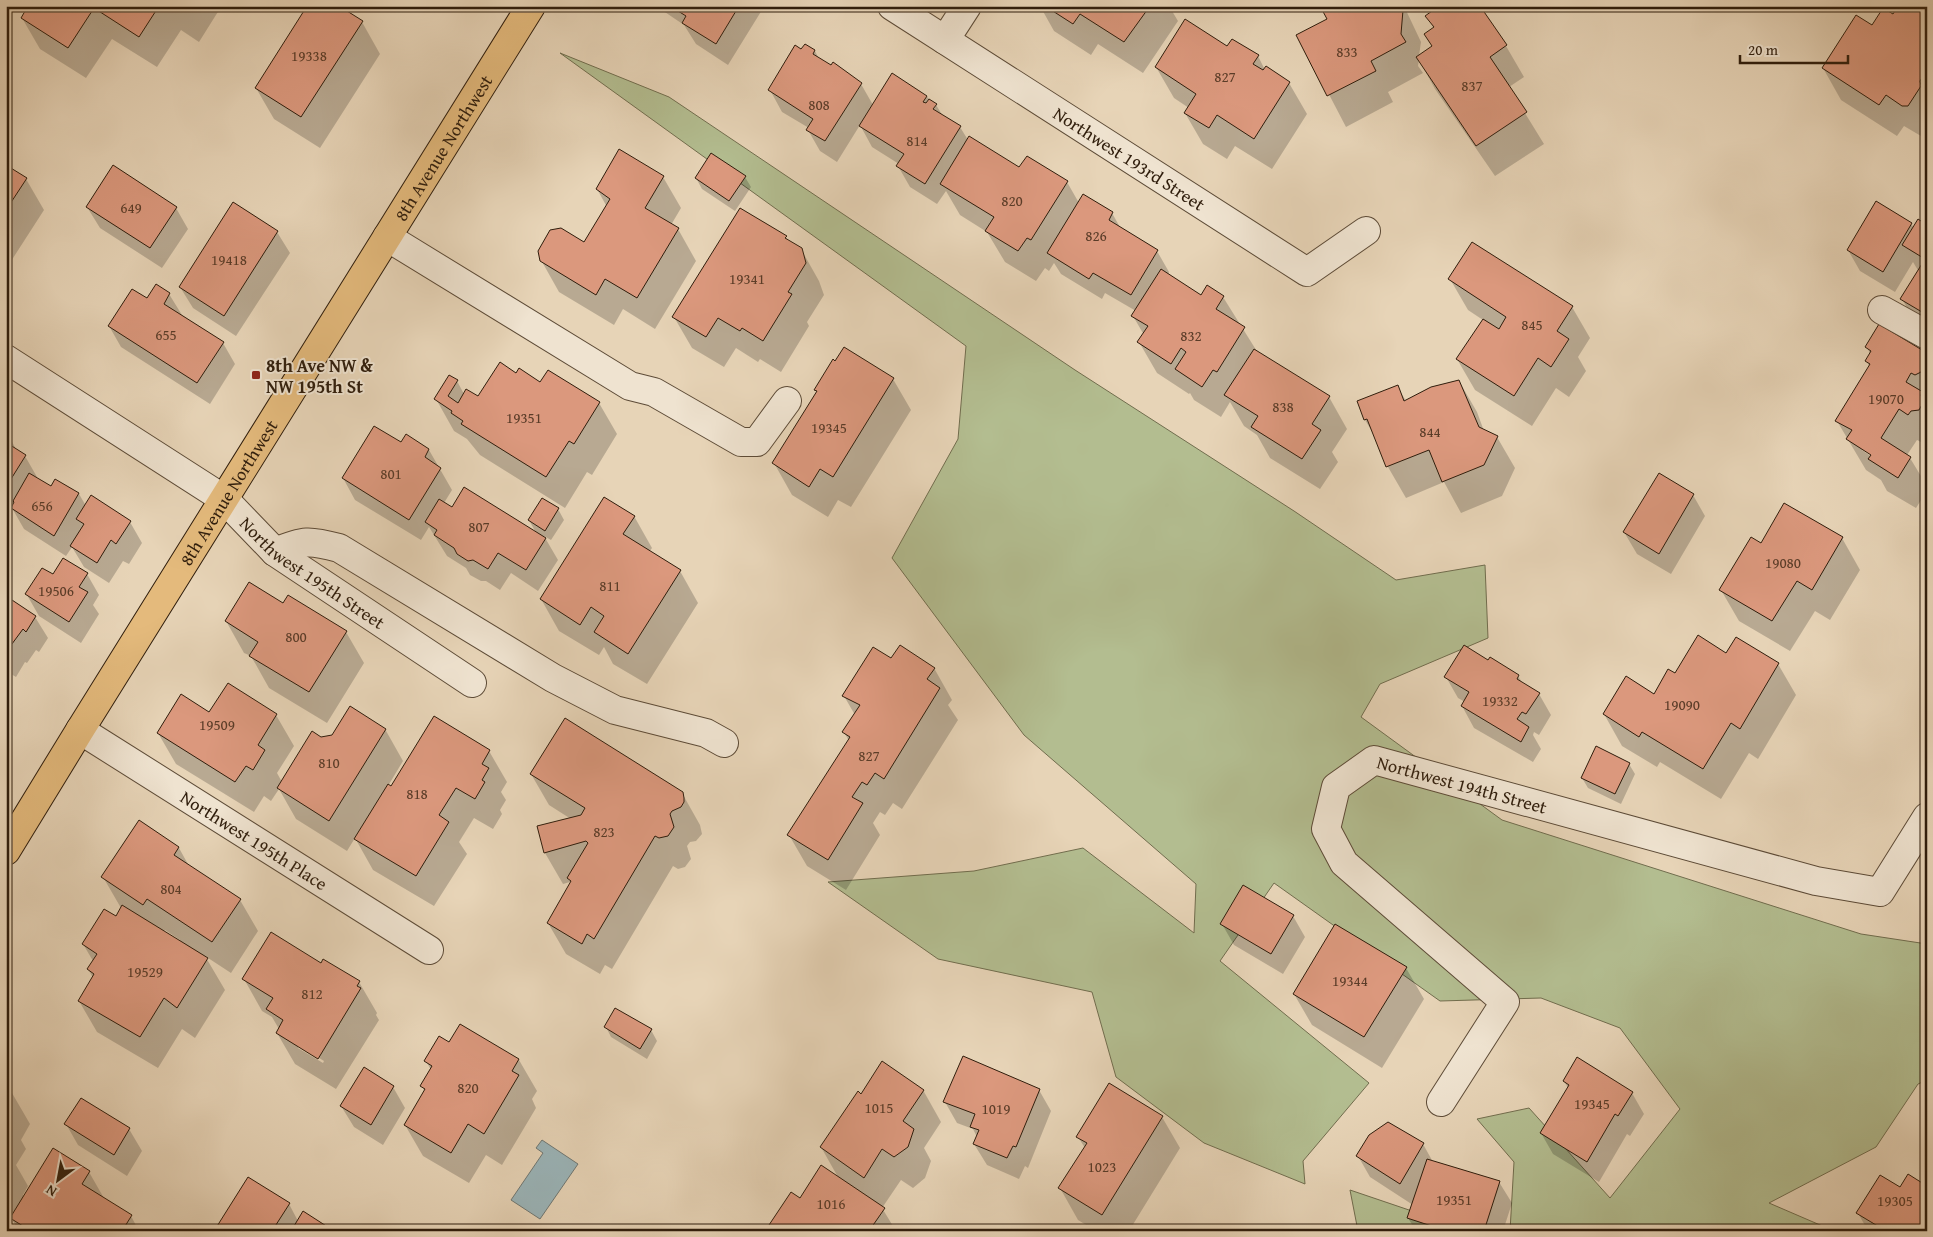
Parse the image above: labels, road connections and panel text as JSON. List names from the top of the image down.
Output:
{
  "streets": {
    "main road": ["8th Avenue Northwest"],
    "street": [
      "Northwest 193rd Street",
      "Northwest 195th Street",
      "Northwest 194th Street",
      "Northwest 195th Place"
    ]
  },
  "crossings": [
    ["8th Avenue Northwest", "Northwest 195th Street"],
    ["8th Avenue Northwest", "Northwest 195th Place"]
  ],
  "places": {
    "transit": ["8th Ave NW & NW 195th St"]
  },
  "house_numbers": [
    "833",
    "19338",
    "827",
    "837",
    "808",
    "814",
    "820",
    "649",
    "826",
    "19418",
    "19341",
    "845",
    "655",
    "832",
    "19070",
    "838",
    "19351",
    "19345",
    "844",
    "801",
    "656",
    "807",
    "19080",
    "811",
    "19506",
    "800",
    "19332",
    "19090",
    "19509",
    "827",
    "810",
    "818",
    "823",
    "804",
    "19529",
    "19344",
    "812",
    "820",
    "19345",
    "1015",
    "1019",
    "1023",
    "19351",
    "19305",
    "1016"
  ],
  "scale_bar": "20 m",
  "north": "bottom left"
}
